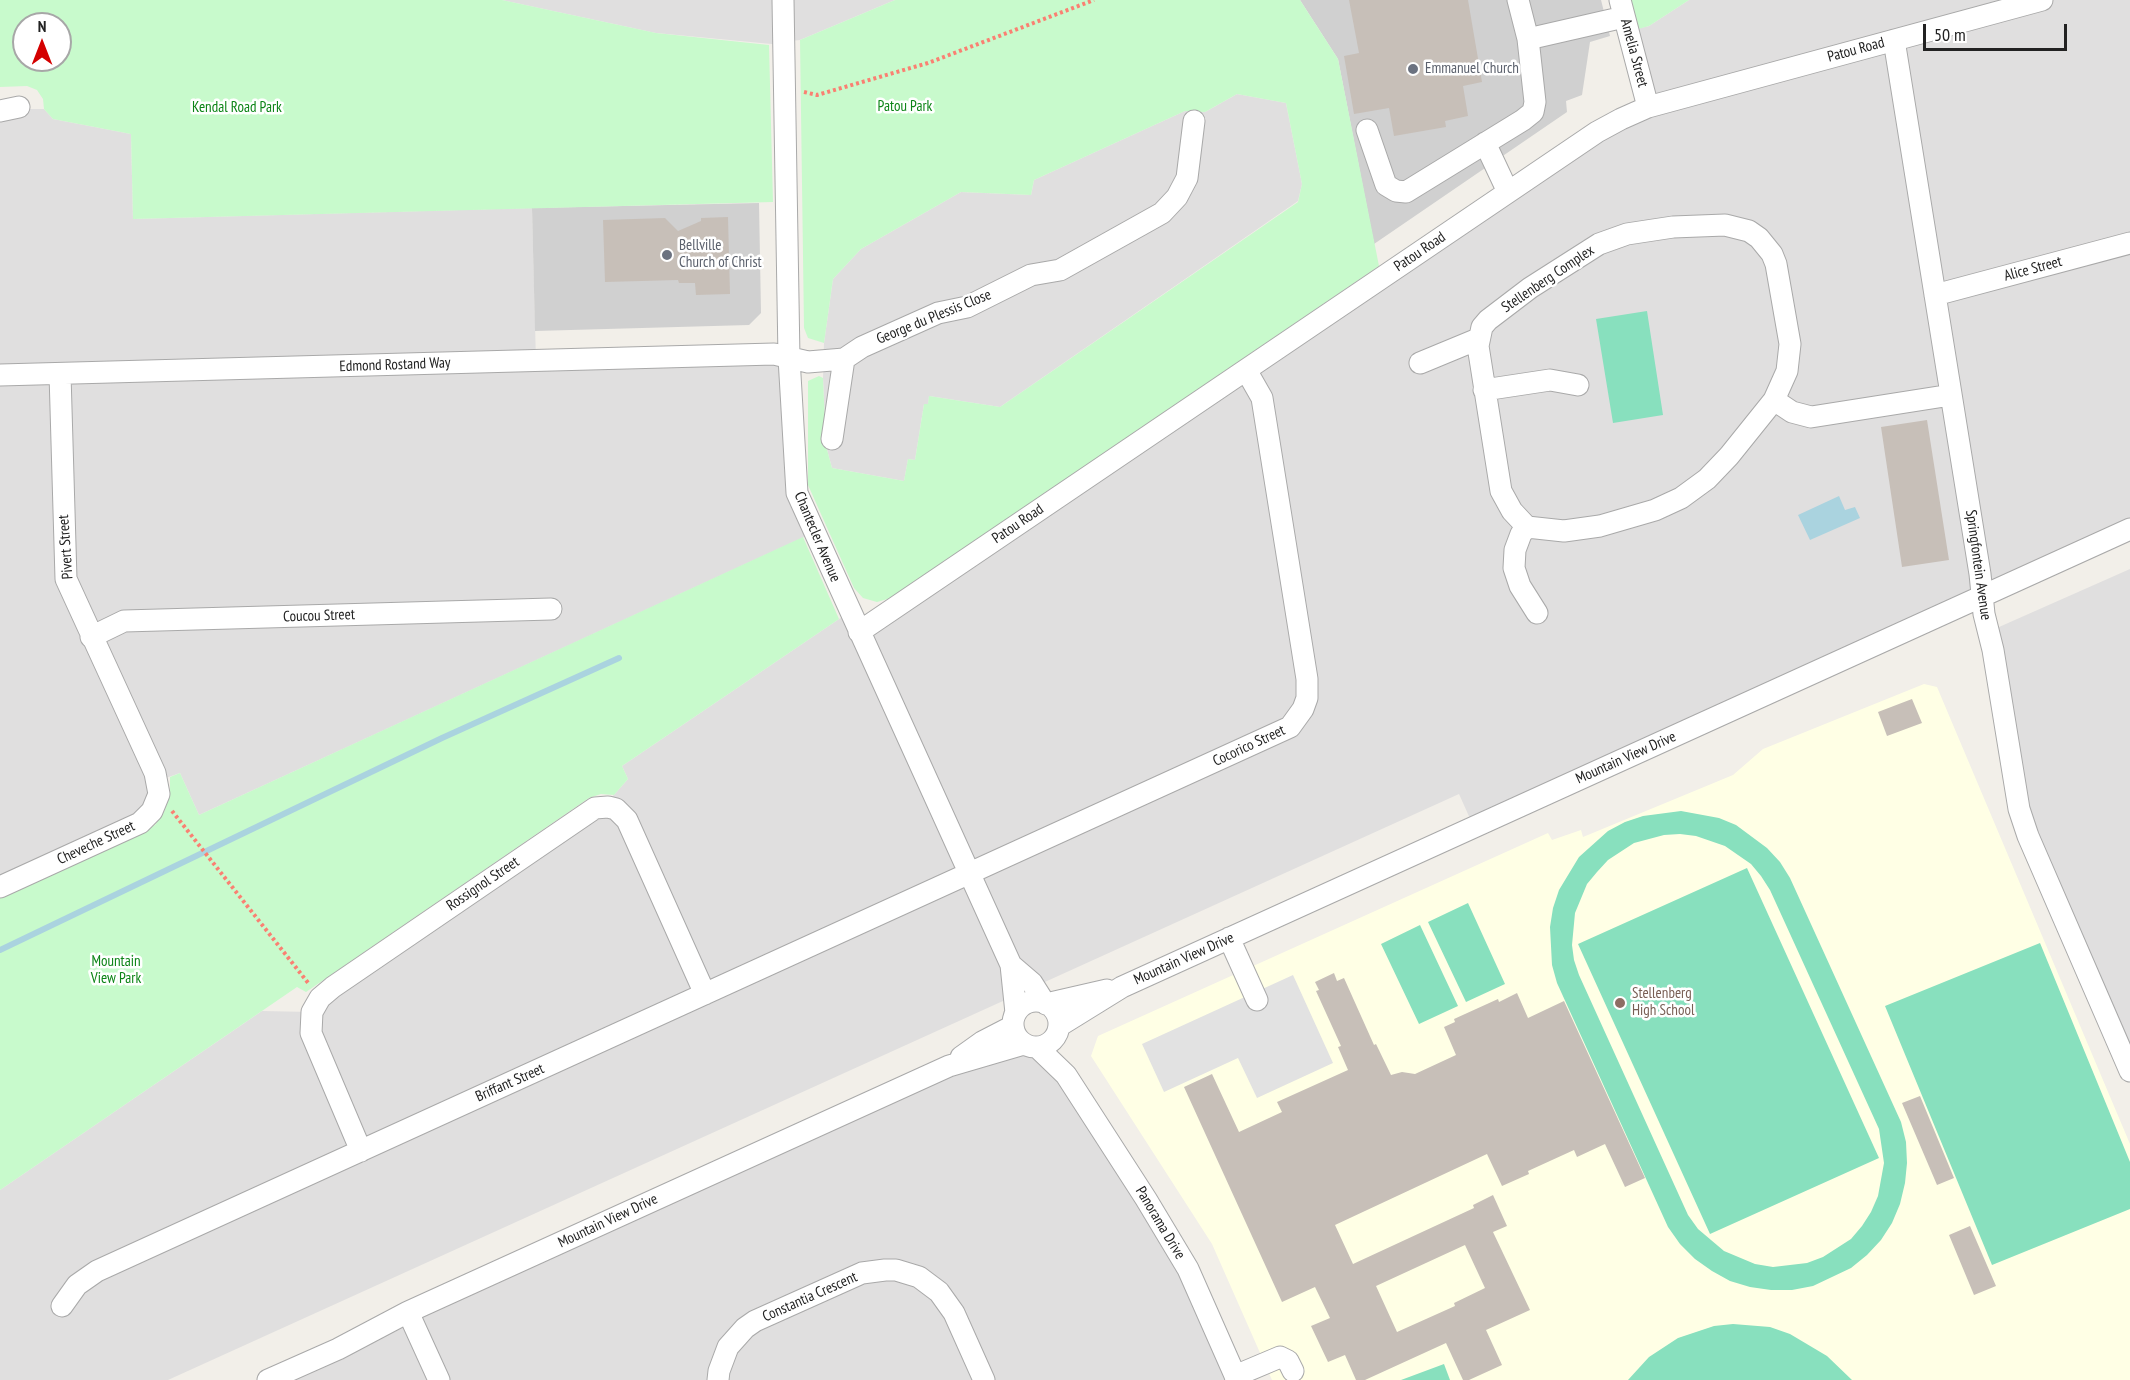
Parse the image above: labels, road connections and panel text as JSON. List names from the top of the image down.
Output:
{
  "streets": {
    "street": [
      "Patou Road",
      "Amelia Street",
      "Alice Street",
      "Stellenberg Complex",
      "George du Plessis Close",
      "Edmond Rostand Way",
      "Chantecler Avenue",
      "Pivert Street",
      "Springfontein Avenue",
      "Coucou Street",
      "Cocorico Street",
      "Mountain View Drive",
      "Cheveche Street",
      "Rossignol Street",
      "Briffant Street",
      "Panorama Drive",
      "Constantia Crescent"
    ]
  },
  "crossings": [
    ["Patou Road", "Amelia Street"],
    ["Patou Road", "Chantecler Avenue"],
    ["Patou Road", "Springfontein Avenue"],
    ["Patou Road", "Cocorico Street"],
    ["Alice Street", "Springfontein Avenue"],
    ["George du Plessis Close", "Edmond Rostand Way"],
    ["George du Plessis Close", "Chantecler Avenue"],
    ["Edmond Rostand Way", "Chantecler Avenue"],
    ["Edmond Rostand Way", "Pivert Street"],
    ["Chantecler Avenue", "Cocorico Street"],
    ["Chantecler Avenue", "Mountain View Drive"],
    ["Chantecler Avenue", "Briffant Street"],
    ["Chantecler Avenue", "Panorama Drive"],
    ["Pivert Street", "Coucou Street"],
    ["Pivert Street", "Cheveche Street"],
    ["Springfontein Avenue", "Mountain View Drive"],
    ["Cocorico Street", "Briffant Street"],
    ["Mountain View Drive", "Panorama Drive"],
    ["Rossignol Street", "Briffant Street"]
  ],
  "parks": ["Patou Park", "Kendal Road Park", "Mountain View Park"],
  "places": ["Emmanuel Church", "Bellville Church of Christ", "Stellenberg High School"],
  "scale_bar": "50 m",
  "north": "top"
}
